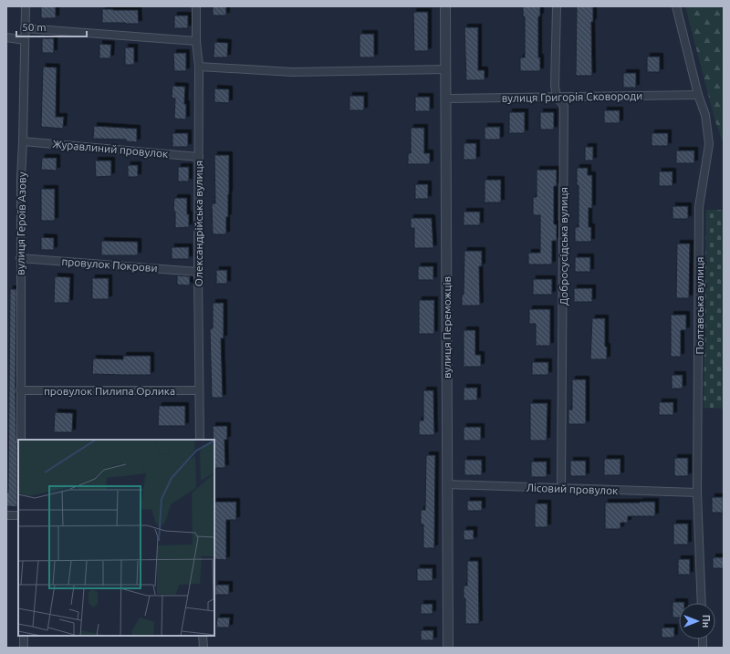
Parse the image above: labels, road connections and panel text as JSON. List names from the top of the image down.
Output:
{
  "streets": {
    "street": [
      "вулиця Григорія Сковороди",
      "Журавлиний провулок",
      "вулиця Героїв Азову",
      "Олександрійська вулиця",
      "Добросусідська вулиця",
      "провулок Покрови",
      "Полтавська вулиця",
      "вулиця Переможців",
      "провулок Пилипа Орлика",
      "Лісовий провулок"
    ]
  },
  "crossings": [
    ["вулиця Григорія Сковороди", "Добросусідська вулиця"],
    ["вулиця Григорія Сковороди", "Полтавська вулиця"],
    ["вулиця Григорія Сковороди", "вулиця Переможців"],
    ["Журавлиний провулок", "вулиця Героїв Азову"],
    ["Журавлиний провулок", "Олександрійська вулиця"],
    ["вулиця Героїв Азову", "провулок Покрови"],
    ["вулиця Героїв Азову", "провулок Пилипа Орлика"],
    ["Олександрійська вулиця", "провулок Покрови"],
    ["Олександрійська вулиця", "провулок Пилипа Орлика"],
    ["Добросусідська вулиця", "Лісовий провулок"],
    ["Полтавська вулиця", "Лісовий провулок"],
    ["вулиця Переможців", "Лісовий провулок"]
  ],
  "scale_bar": "50 m",
  "north": "right"
}
